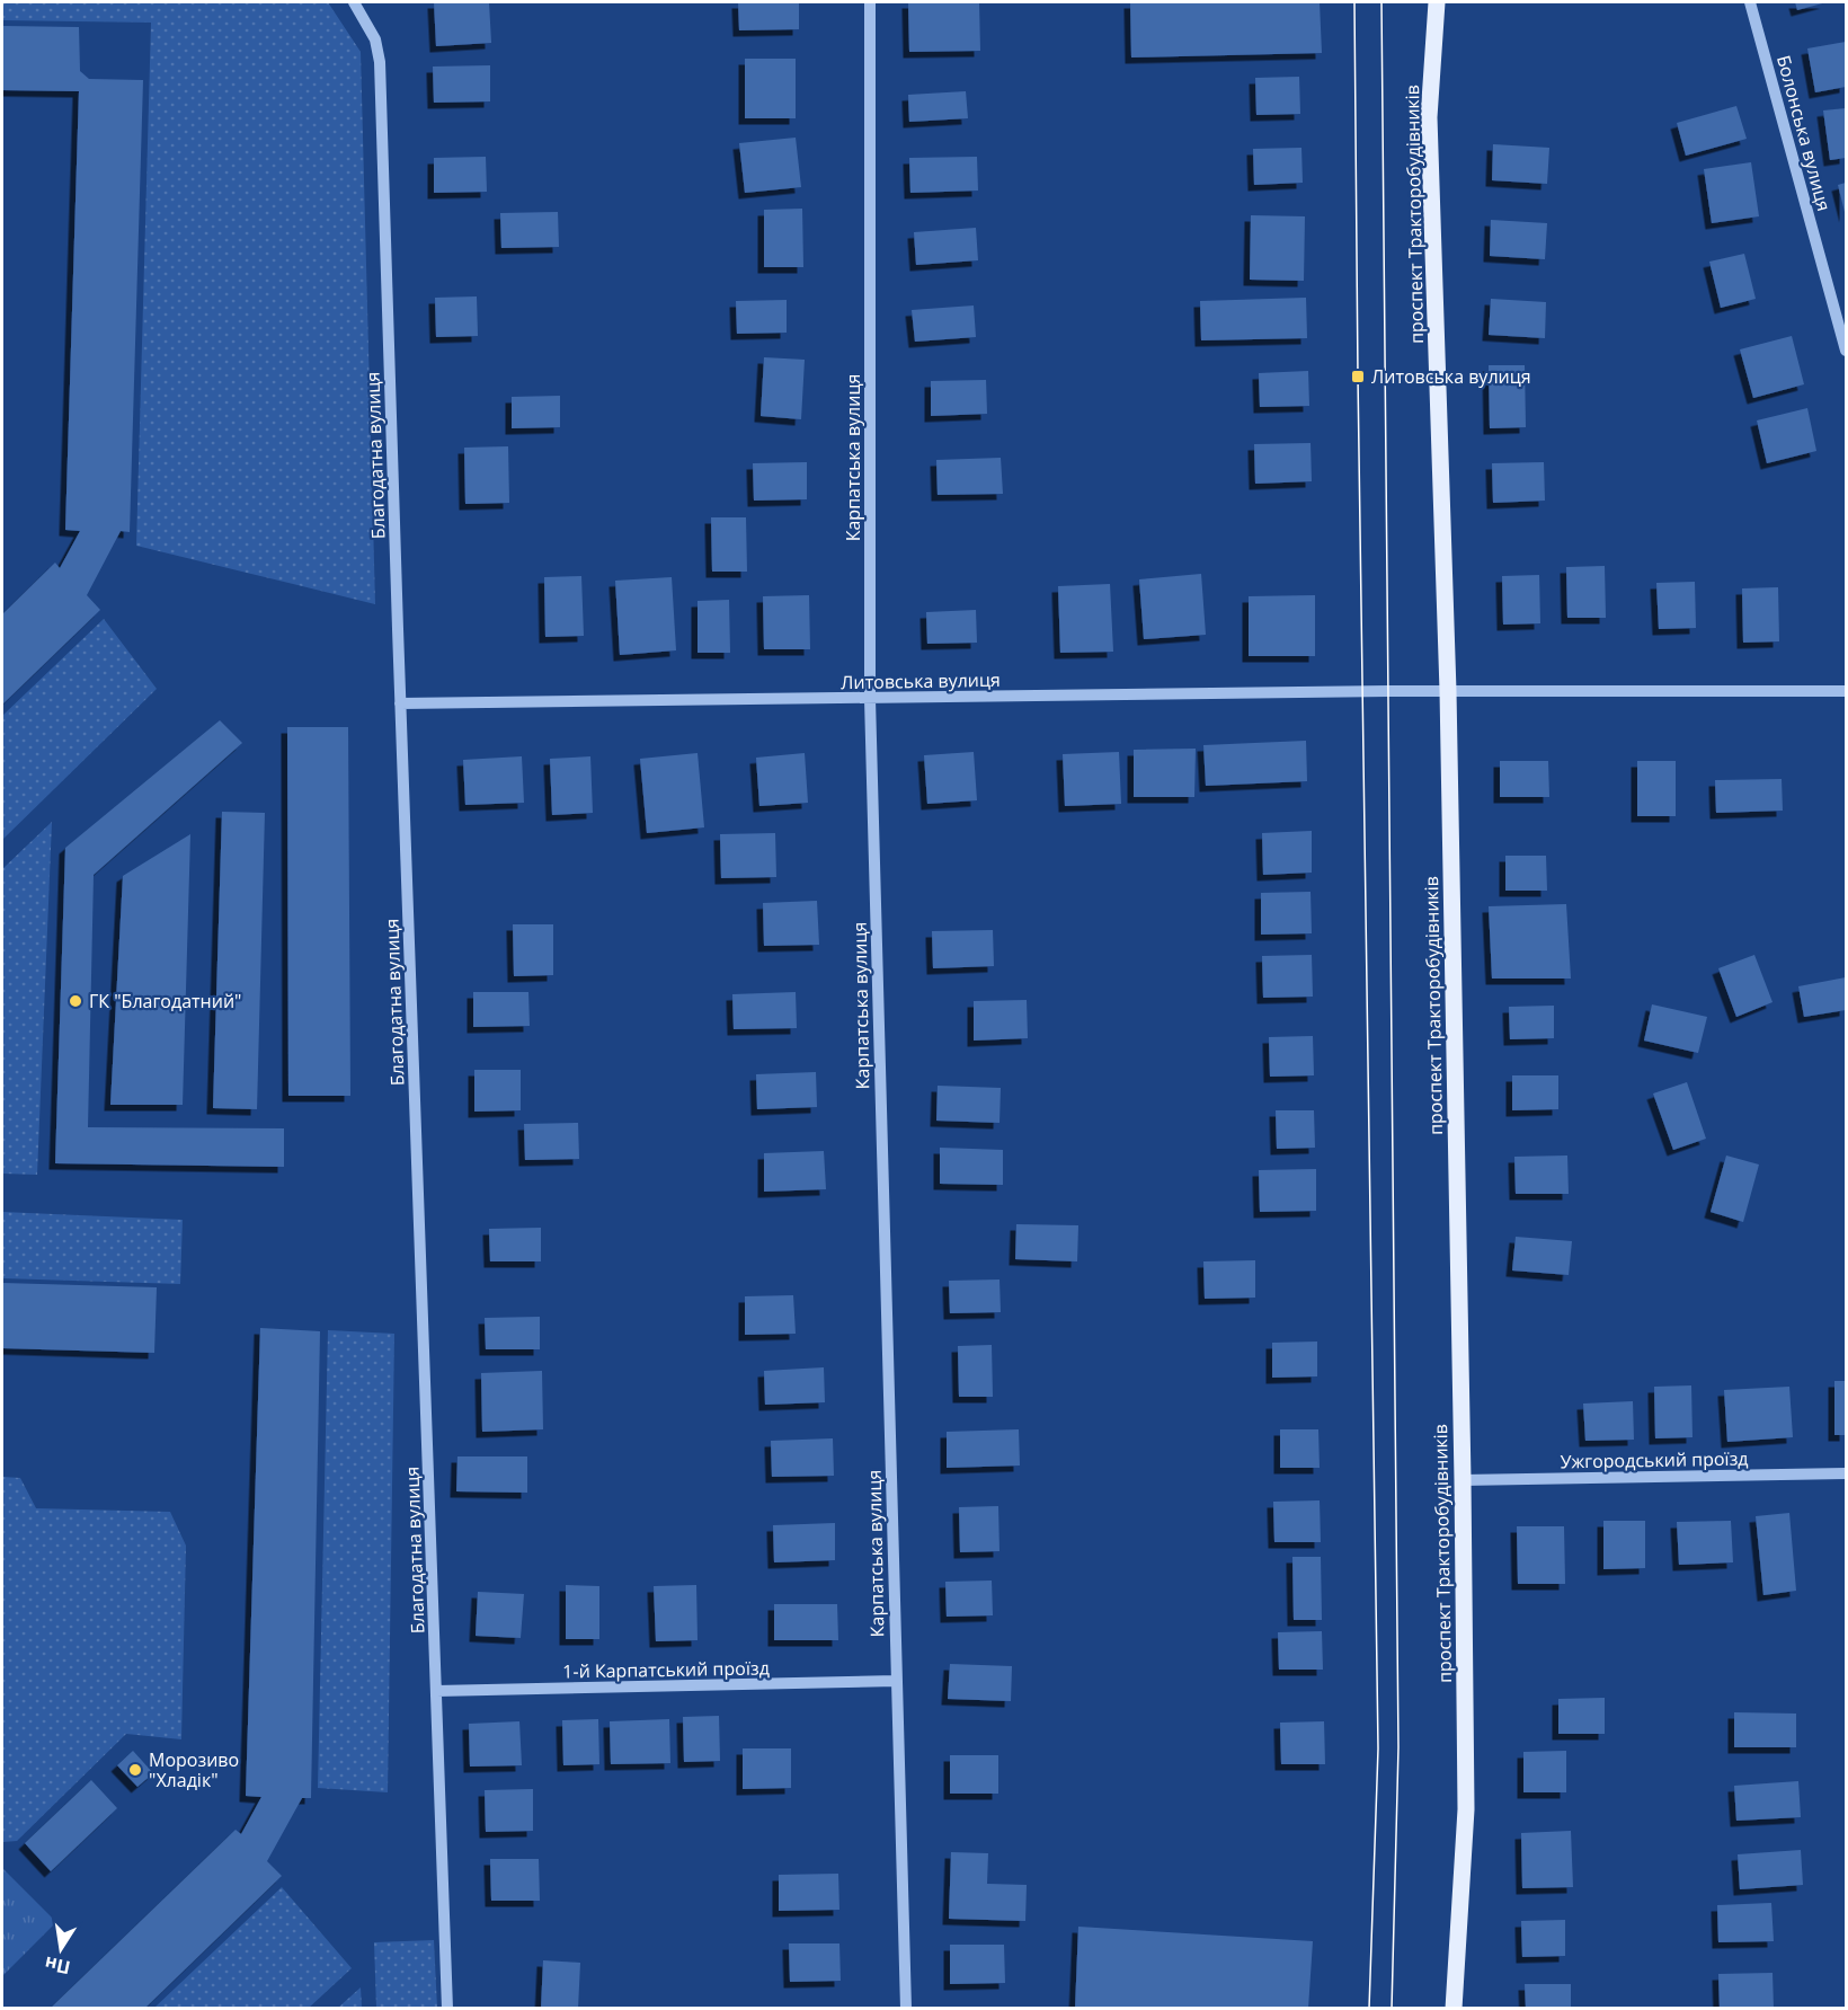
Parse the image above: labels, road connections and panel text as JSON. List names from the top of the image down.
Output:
{
  "streets": {
    "main road": ["проспект Тракторобудівників"],
    "street": [
      "Болонська вулиця",
      "Благодатна вулиця",
      "Карпатська вулиця",
      "Литовська вулиця",
      "Ужгородський проїзд",
      "1-й Карпатський проїзд"
    ]
  },
  "crossings": [
    ["проспект Тракторобудівників", "Литовська вулиця"],
    ["проспект Тракторобудівників", "Ужгородський проїзд"],
    ["Благодатна вулиця", "Литовська вулиця"],
    ["Благодатна вулиця", "1-й Карпатський проїзд"],
    ["Карпатська вулиця", "Литовська вулиця"],
    ["Карпатська вулиця", "1-й Карпатський проїзд"]
  ],
  "places": {
    "transit": ["Литовська вулиця"],
    "other": ["ГК \"Благодатний\"", "Морозиво \"Хладік\""]
  },
  "north": "bottom"
}
